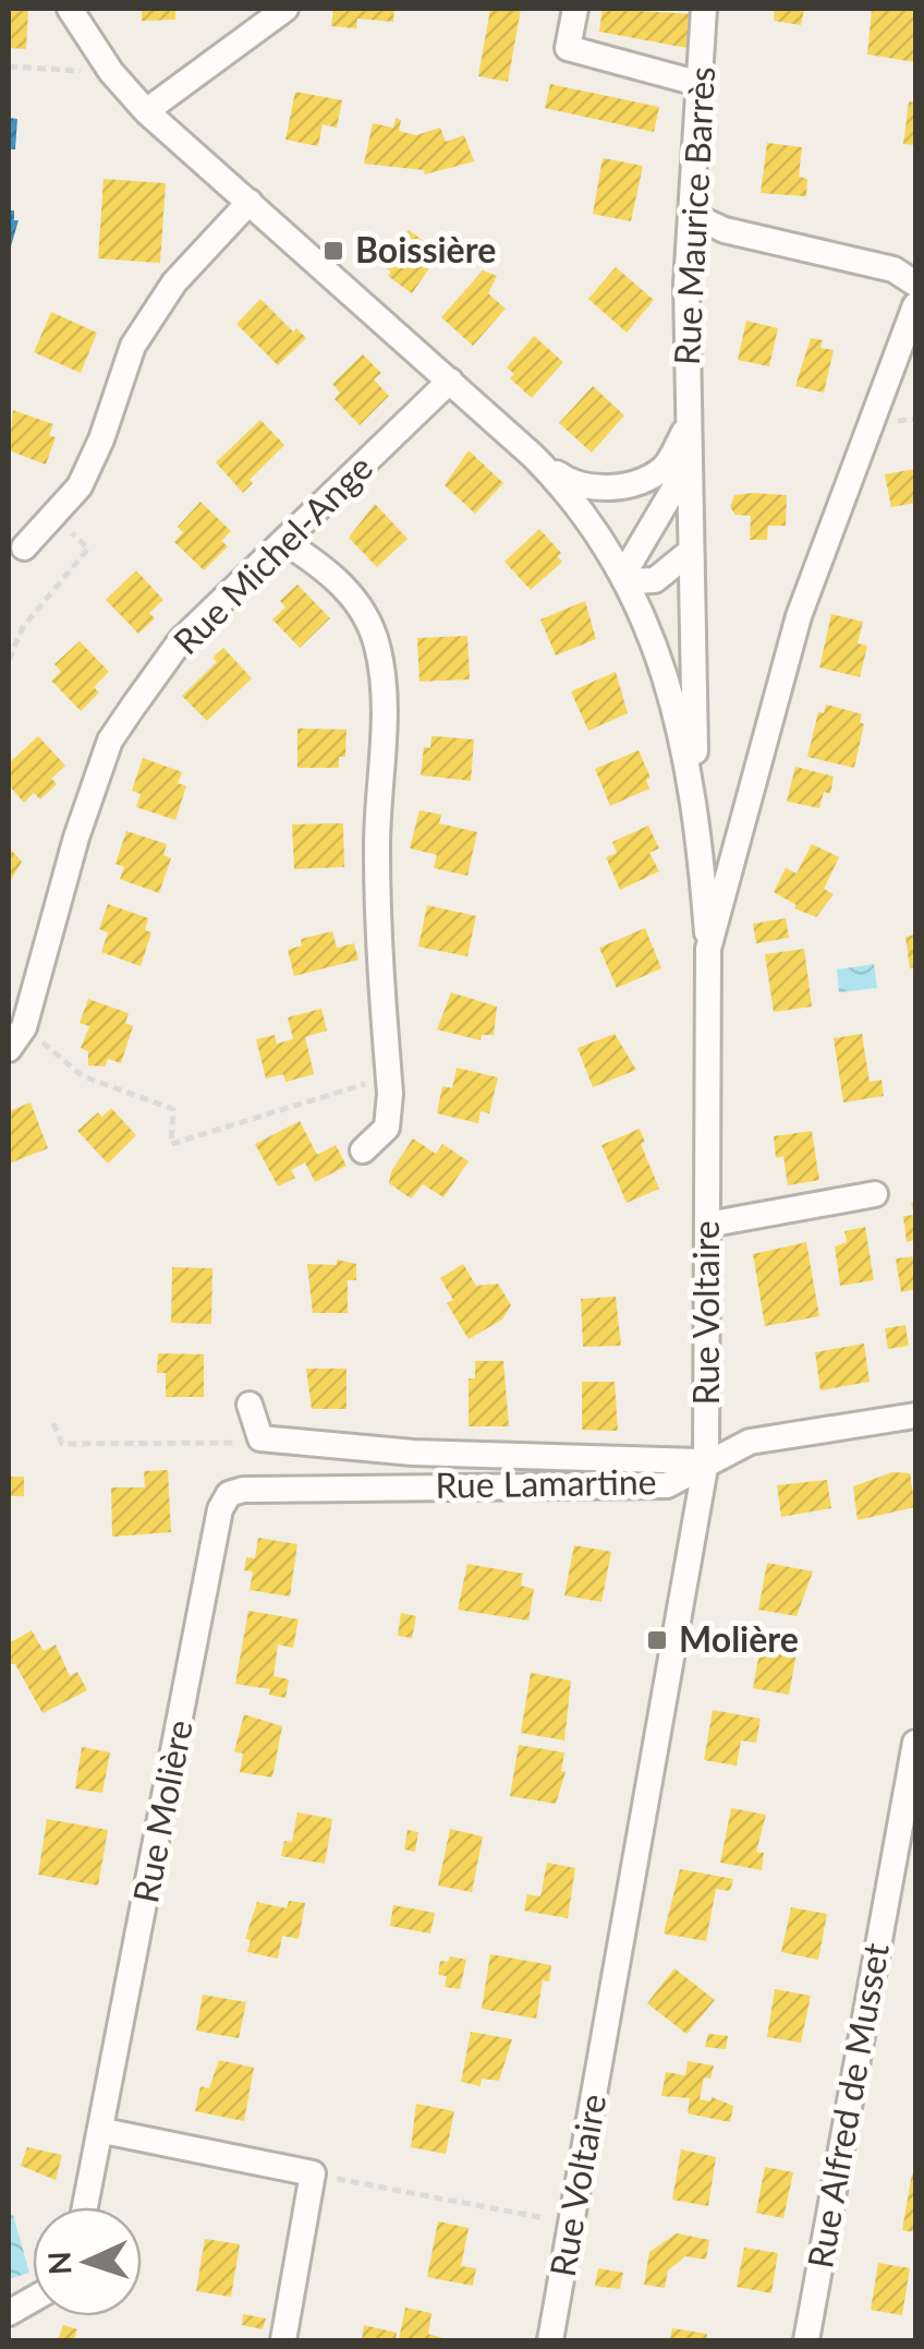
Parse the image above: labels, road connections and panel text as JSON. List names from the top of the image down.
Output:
{
  "streets": {
    "street": [
      "Rue Maurice Barrès",
      "Rue Michel-Ange",
      "Rue Voltaire",
      "Rue Lamartine",
      "Rue Molière",
      "Rue Alfred de Musset"
    ]
  },
  "crossings": [
    ["Rue Voltaire", "Rue Lamartine"],
    ["Rue Lamartine", "Rue Molière"]
  ],
  "places": {
    "transit": ["Boissière", "Molière"]
  },
  "north": "left"
}
